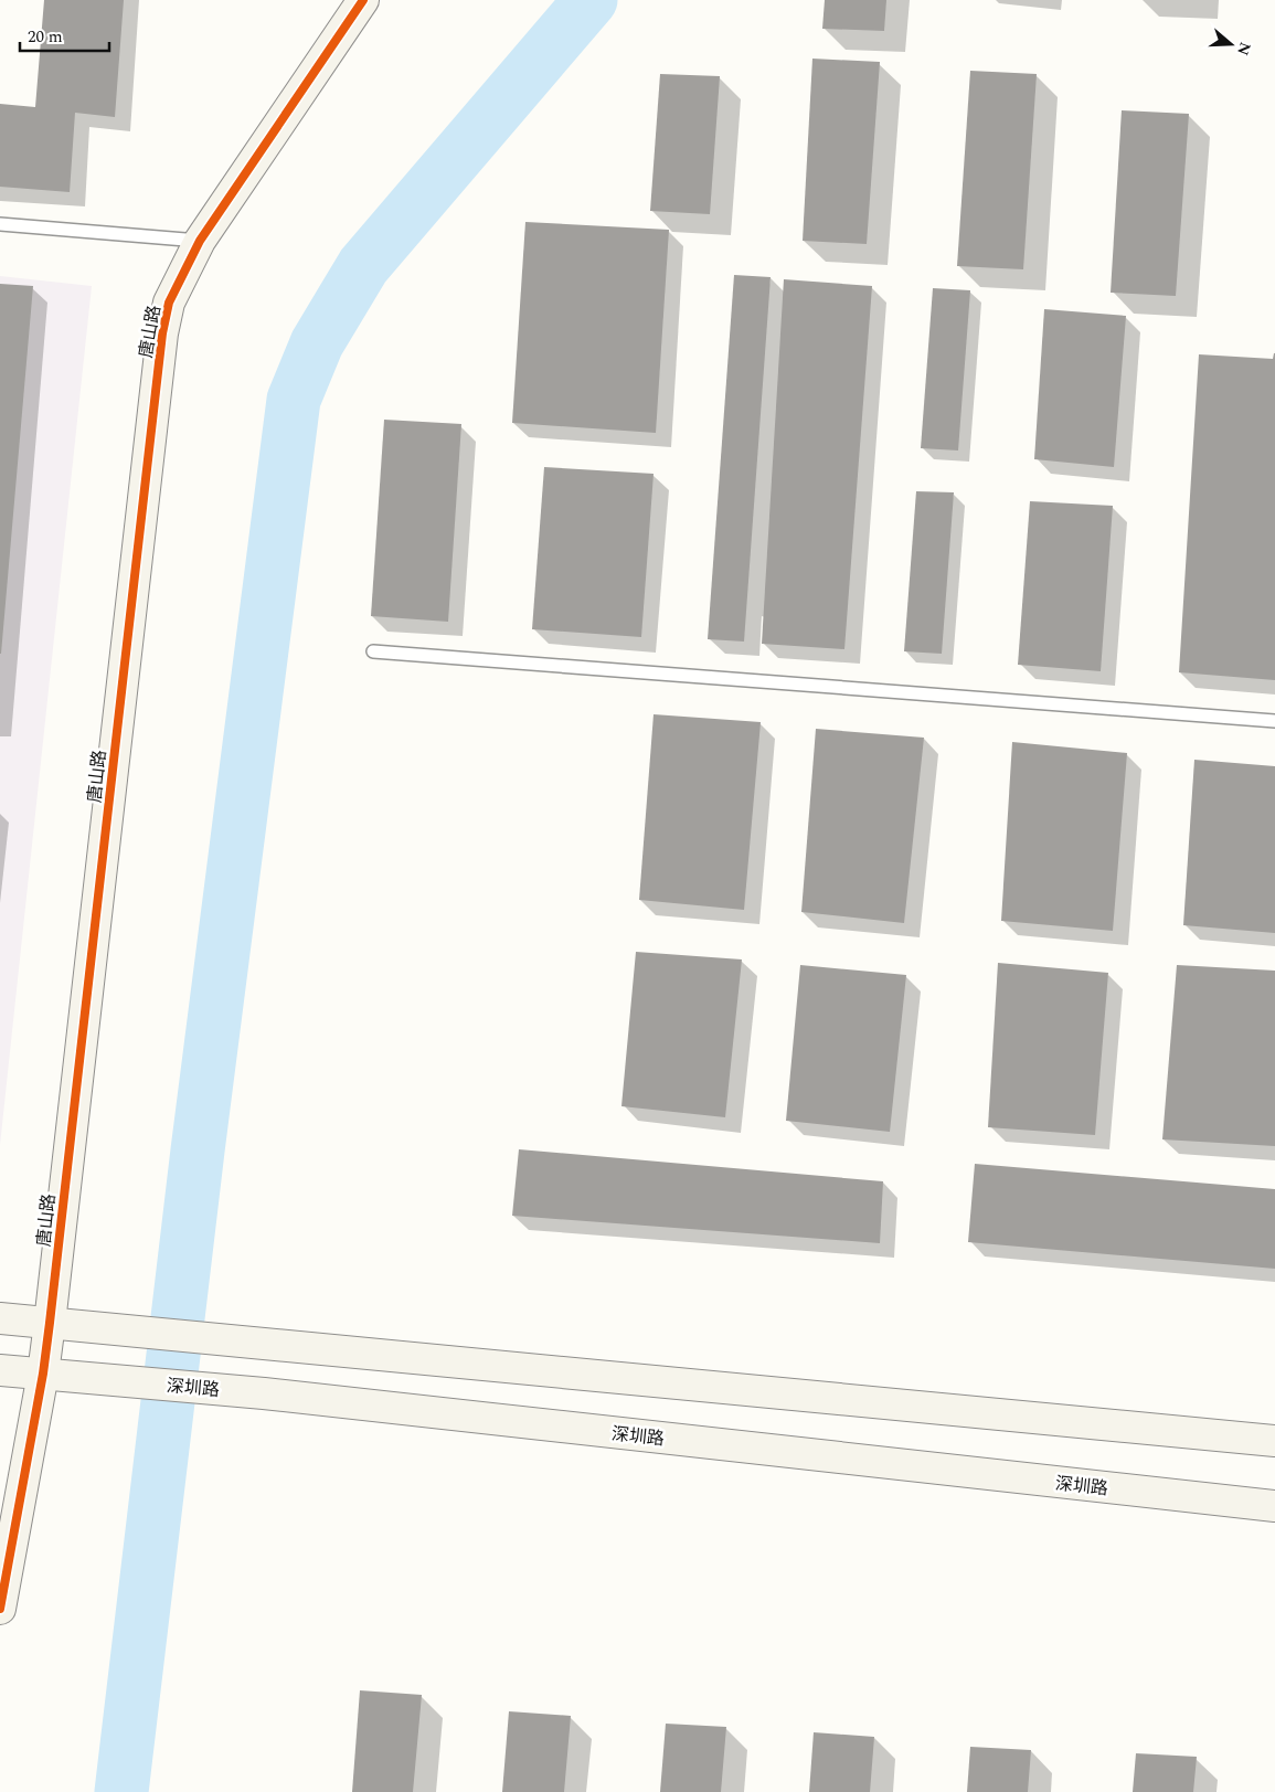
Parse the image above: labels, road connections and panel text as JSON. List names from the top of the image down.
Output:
{
  "streets": {
    "main road": ["唐山路", "深圳路"]
  },
  "crossings": [
    ["唐山路", "深圳路"]
  ],
  "scale_bar": "20 m",
  "north": "right"
}
